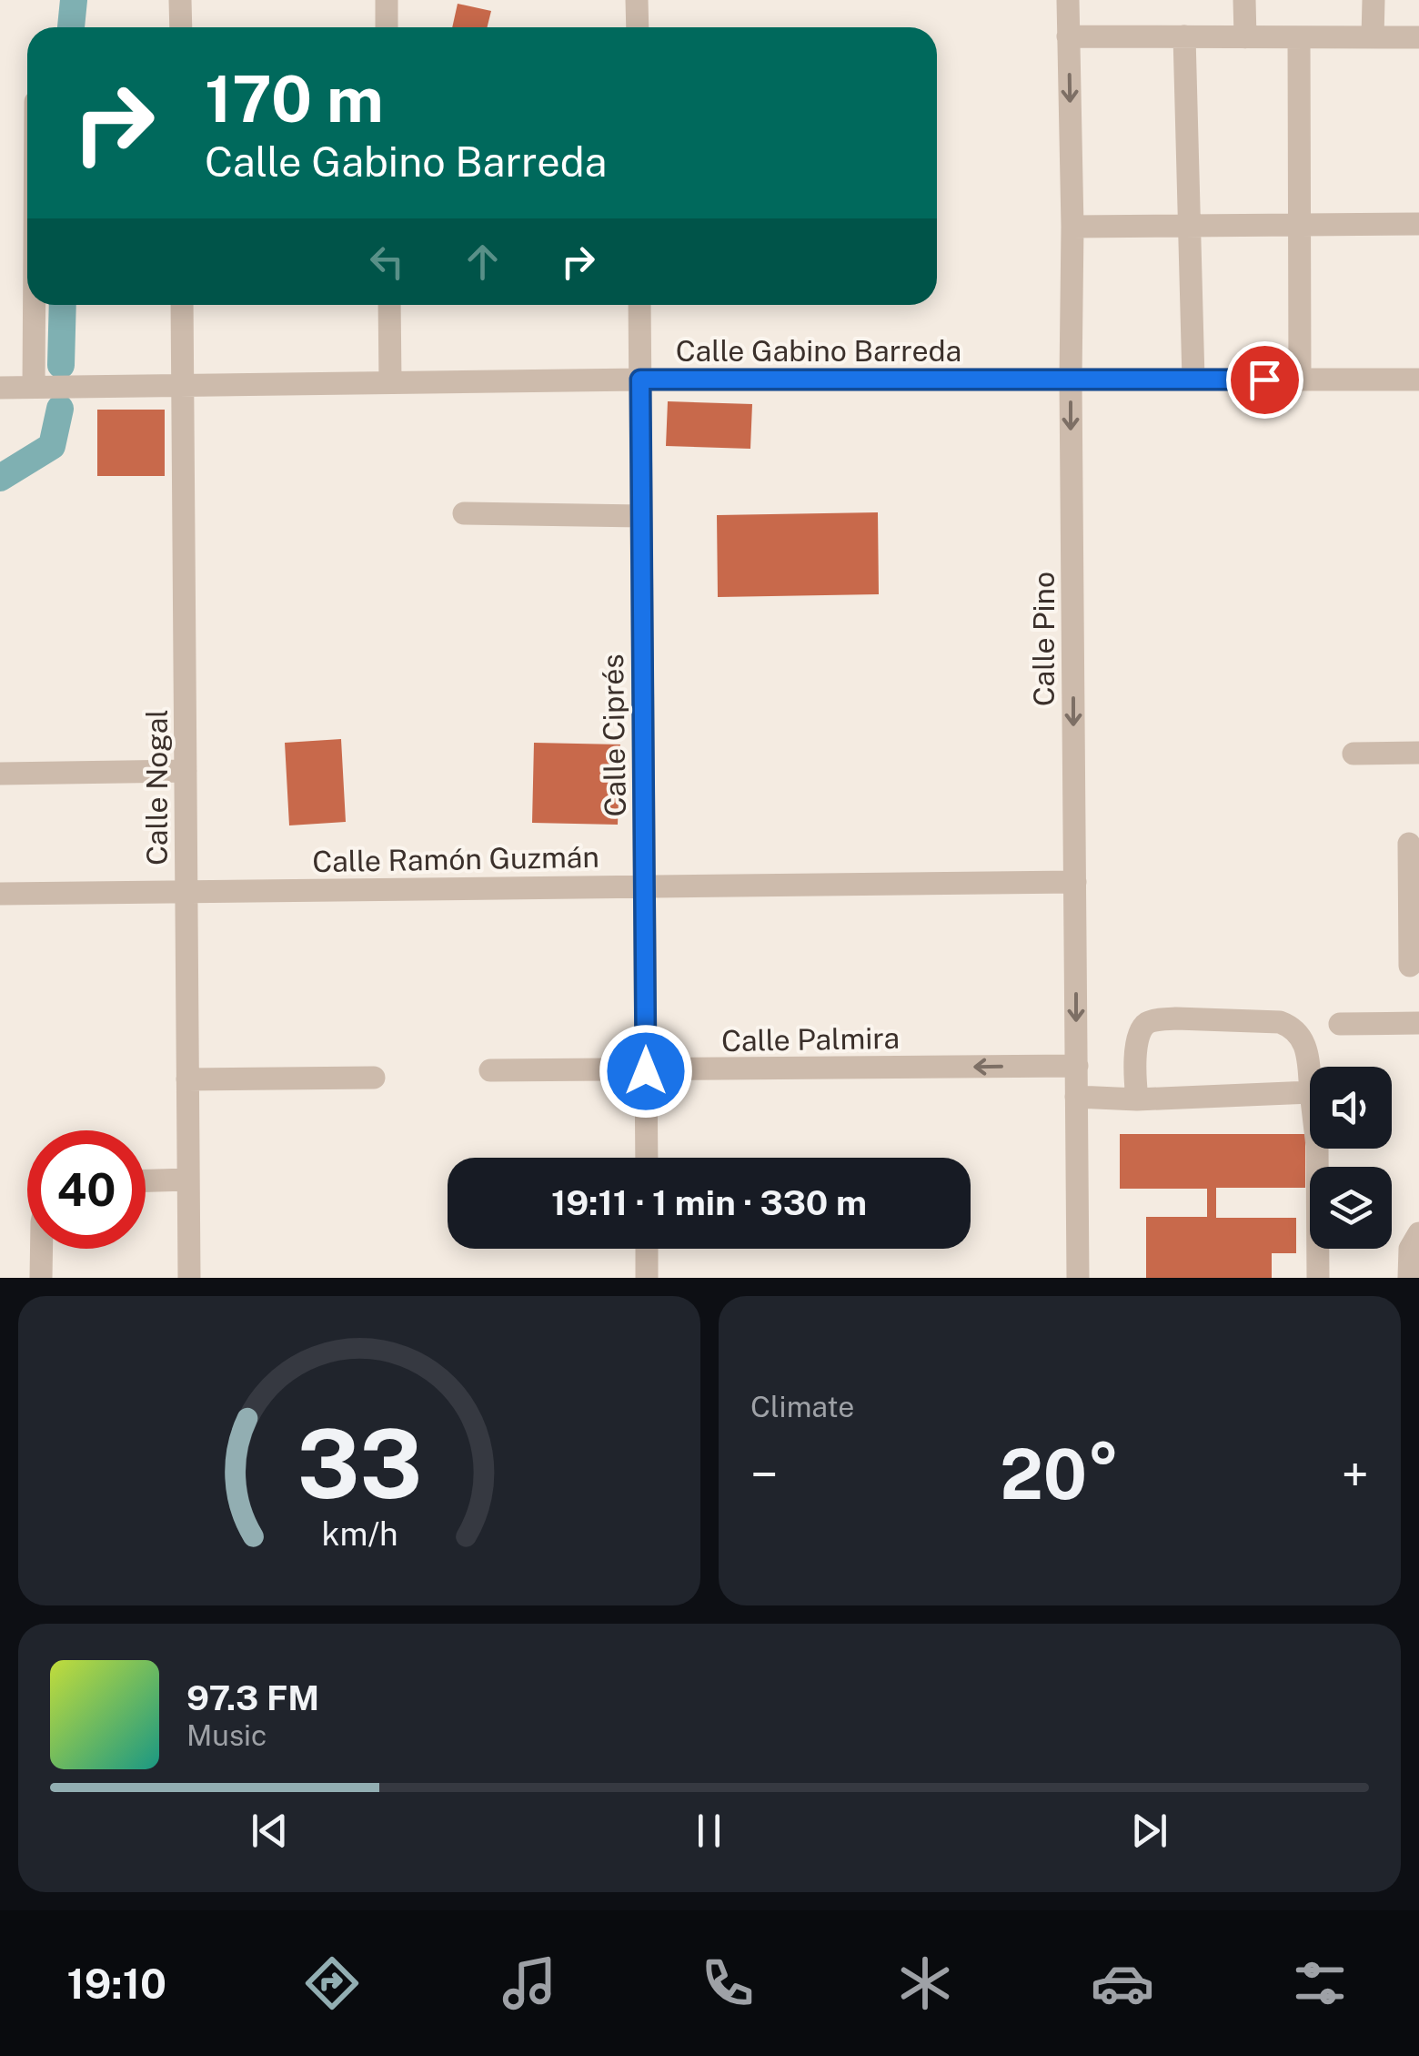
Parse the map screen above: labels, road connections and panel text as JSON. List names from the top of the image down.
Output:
{
  "streets": {
    "street": [
      "Calle Gabino Barreda",
      "Calle Pino",
      "Calle Ciprés",
      "Calle Nogal",
      "Calle Ramón Guzmán",
      "Calle Palmira"
    ]
  },
  "crossings": [
    ["Calle Gabino Barreda", "Calle Pino"],
    ["Calle Gabino Barreda", "Calle Ciprés"],
    ["Calle Gabino Barreda", "Calle Nogal"],
    ["Calle Pino", "Calle Ramón Guzmán"],
    ["Calle Pino", "Calle Palmira"],
    ["Calle Ciprés", "Calle Ramón Guzmán"],
    ["Calle Ciprés", "Calle Palmira"],
    ["Calle Nogal", "Calle Ramón Guzmán"]
  ],
  "one_way": ["Calle Pino", "Calle Palmira"],
  "page": {
    "turn": ["170 m", "Calle Gabino Barreda"],
    "limit": "40",
    "trip": "19:11 · 1 min · 330 m",
    "tile": "Climate",
    "heat": ["−", "20°", "+"],
    "song": ["97.3 FM", "Music"],
    "tabs": "19:10",
    "gauge": ["33", "km/h"]
  }
}
